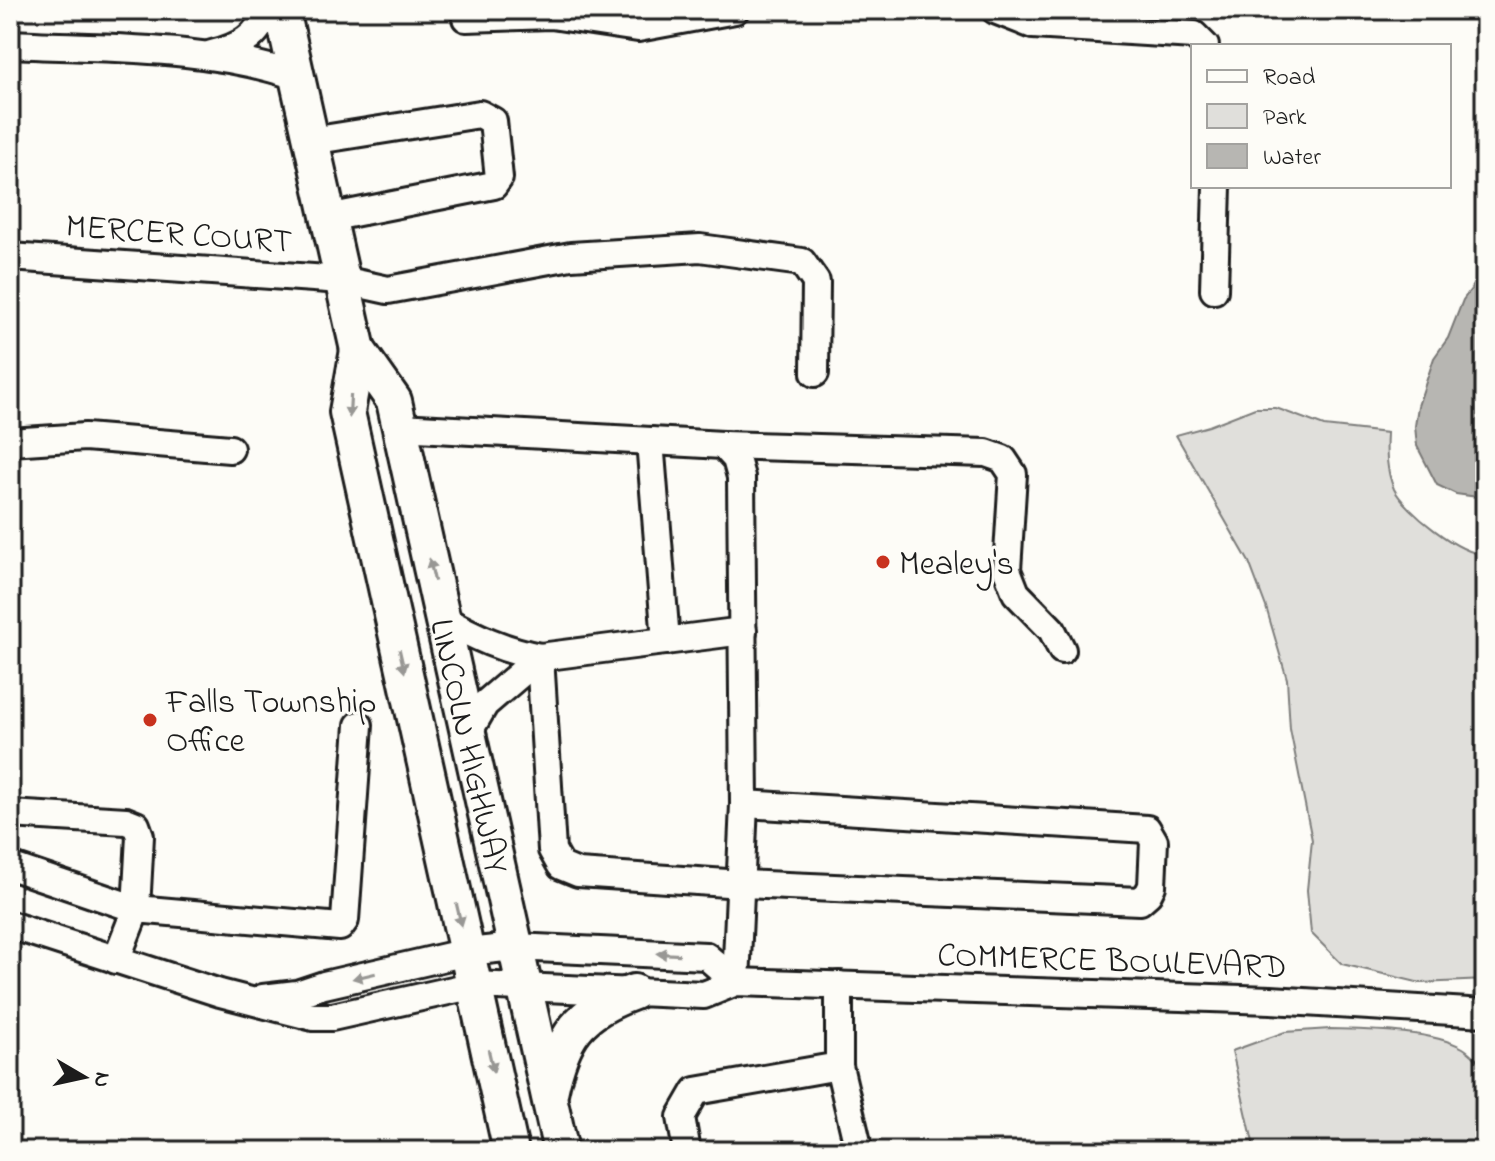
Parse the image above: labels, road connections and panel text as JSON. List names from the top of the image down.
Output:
{
  "streets": {
    "main road": ["LINCOLN HIGHWAY"],
    "street": ["MERCER COURT", "COMMERCE BOULEVARD"]
  },
  "crossings": [
    ["MERCER COURT", "LINCOLN HIGHWAY"],
    ["LINCOLN HIGHWAY", "COMMERCE BOULEVARD"]
  ],
  "places": ["Mealey's", "Falls Township Office"],
  "legend": ["Road", "Park", "Water"],
  "north": "right"
}
